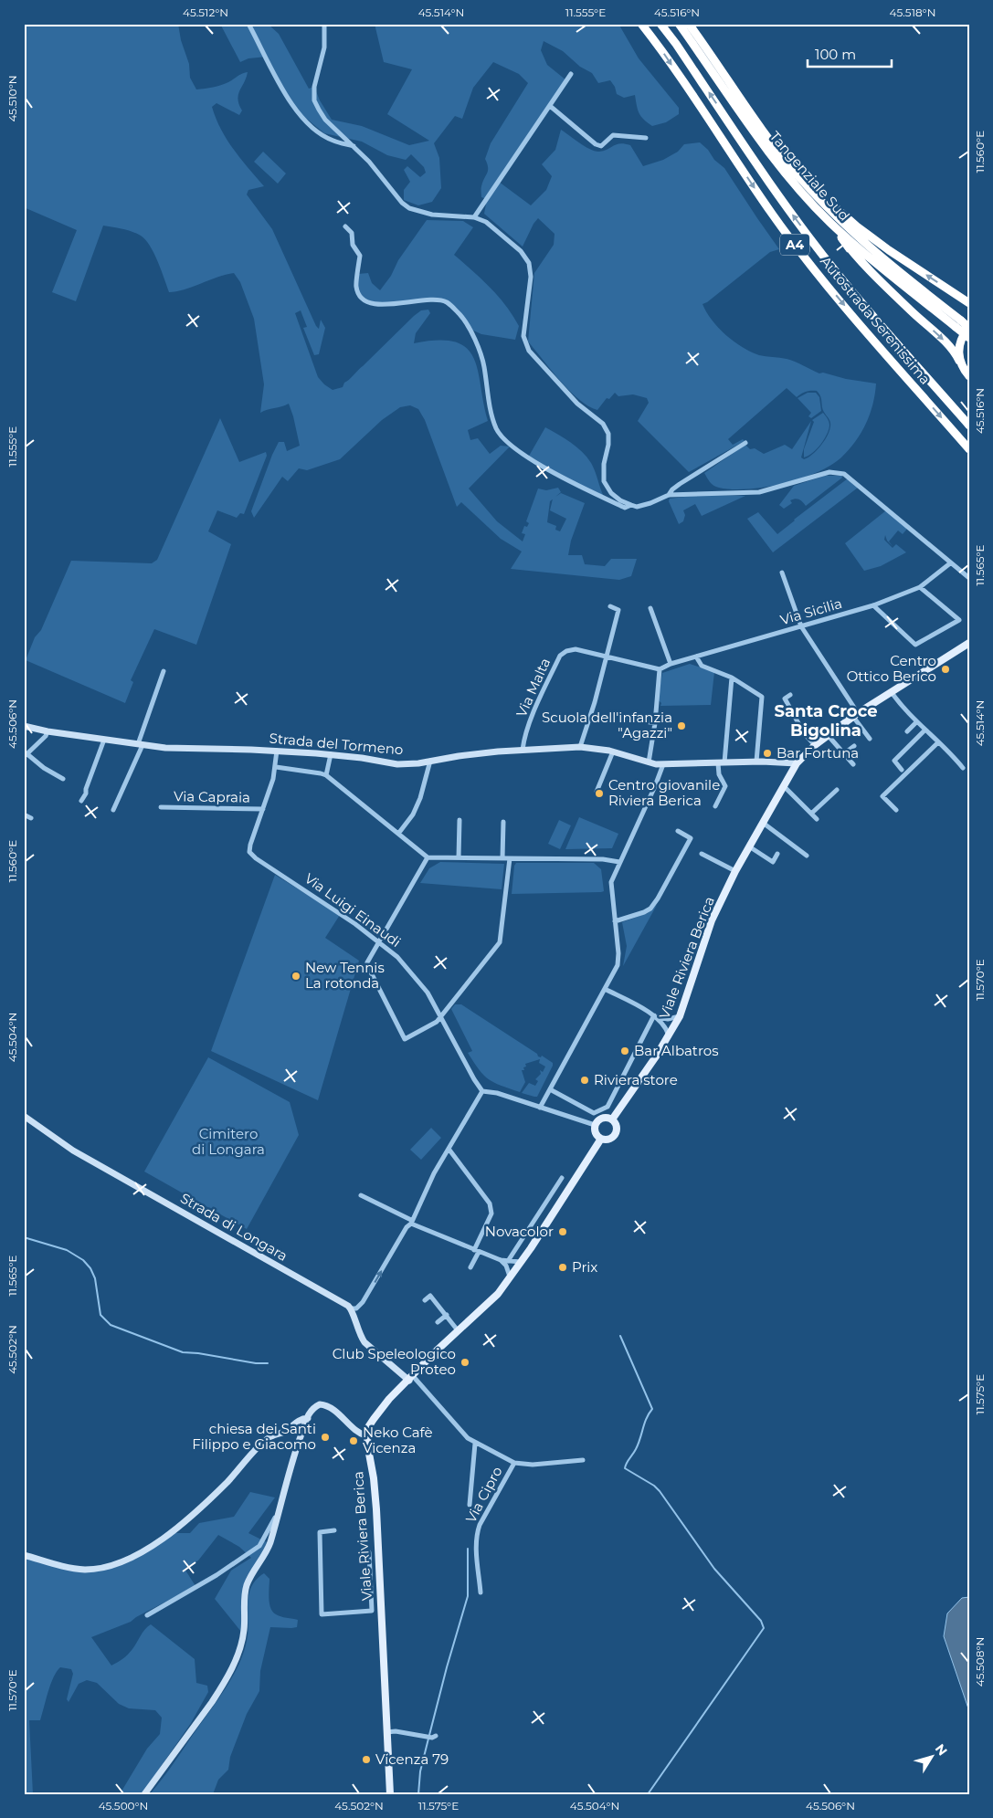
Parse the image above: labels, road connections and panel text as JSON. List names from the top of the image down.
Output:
{
  "streets": {
    "highway": ["Tangenziale Sud", "A4", "Autostrada Serenissima"],
    "main road": ["Viale Riviera Berica"],
    "street": [
      "Via Sicilia",
      "Via Malta",
      "Strada del Tormeno",
      "Via Capraia",
      "Via Luigi Einaudi",
      "Strada di Longara",
      "Via Cipro"
    ]
  },
  "crossings": [
    ["Via Sicilia", "Via Malta"],
    ["Via Malta", "Strada del Tormeno"],
    ["Strada del Tormeno", "Via Luigi Einaudi"],
    ["Strada del Tormeno", "Viale Riviera Berica"],
    ["Via Capraia", "Via Luigi Einaudi"],
    ["Viale Riviera Berica", "Via Cipro"]
  ],
  "districts": ["Santa Croce Bigolina"],
  "parks": ["Cimitero di Longara"],
  "places": [
    "Centro Ottico Berico",
    "Scuola dell'infanzia \"Agazzi\"",
    "Bar Fortuna",
    "Centro giovanile Riviera Berica",
    "New Tennis La rotonda",
    "Bar Albatros",
    "Riviera store",
    "Novacolor",
    "Prix",
    "Club Speleologico Proteo",
    "chiesa dei Santi Filippo e Giacomo",
    "Neko Cafè Vicenza",
    "Vicenza 79"
  ],
  "scale_bar": "100 m",
  "north": "top right",
  "coordinates": [
    "45.512°N",
    "45.514°N",
    "11.555°E",
    "45.516°N",
    "45.518°N",
    "45.510°N",
    "11.560°E",
    "11.565°E",
    "45.506°N",
    "11.570°E",
    "45.504°N",
    "45.502°N",
    "11.575°E",
    "45.508°N",
    "45.500°N"
  ]
}
